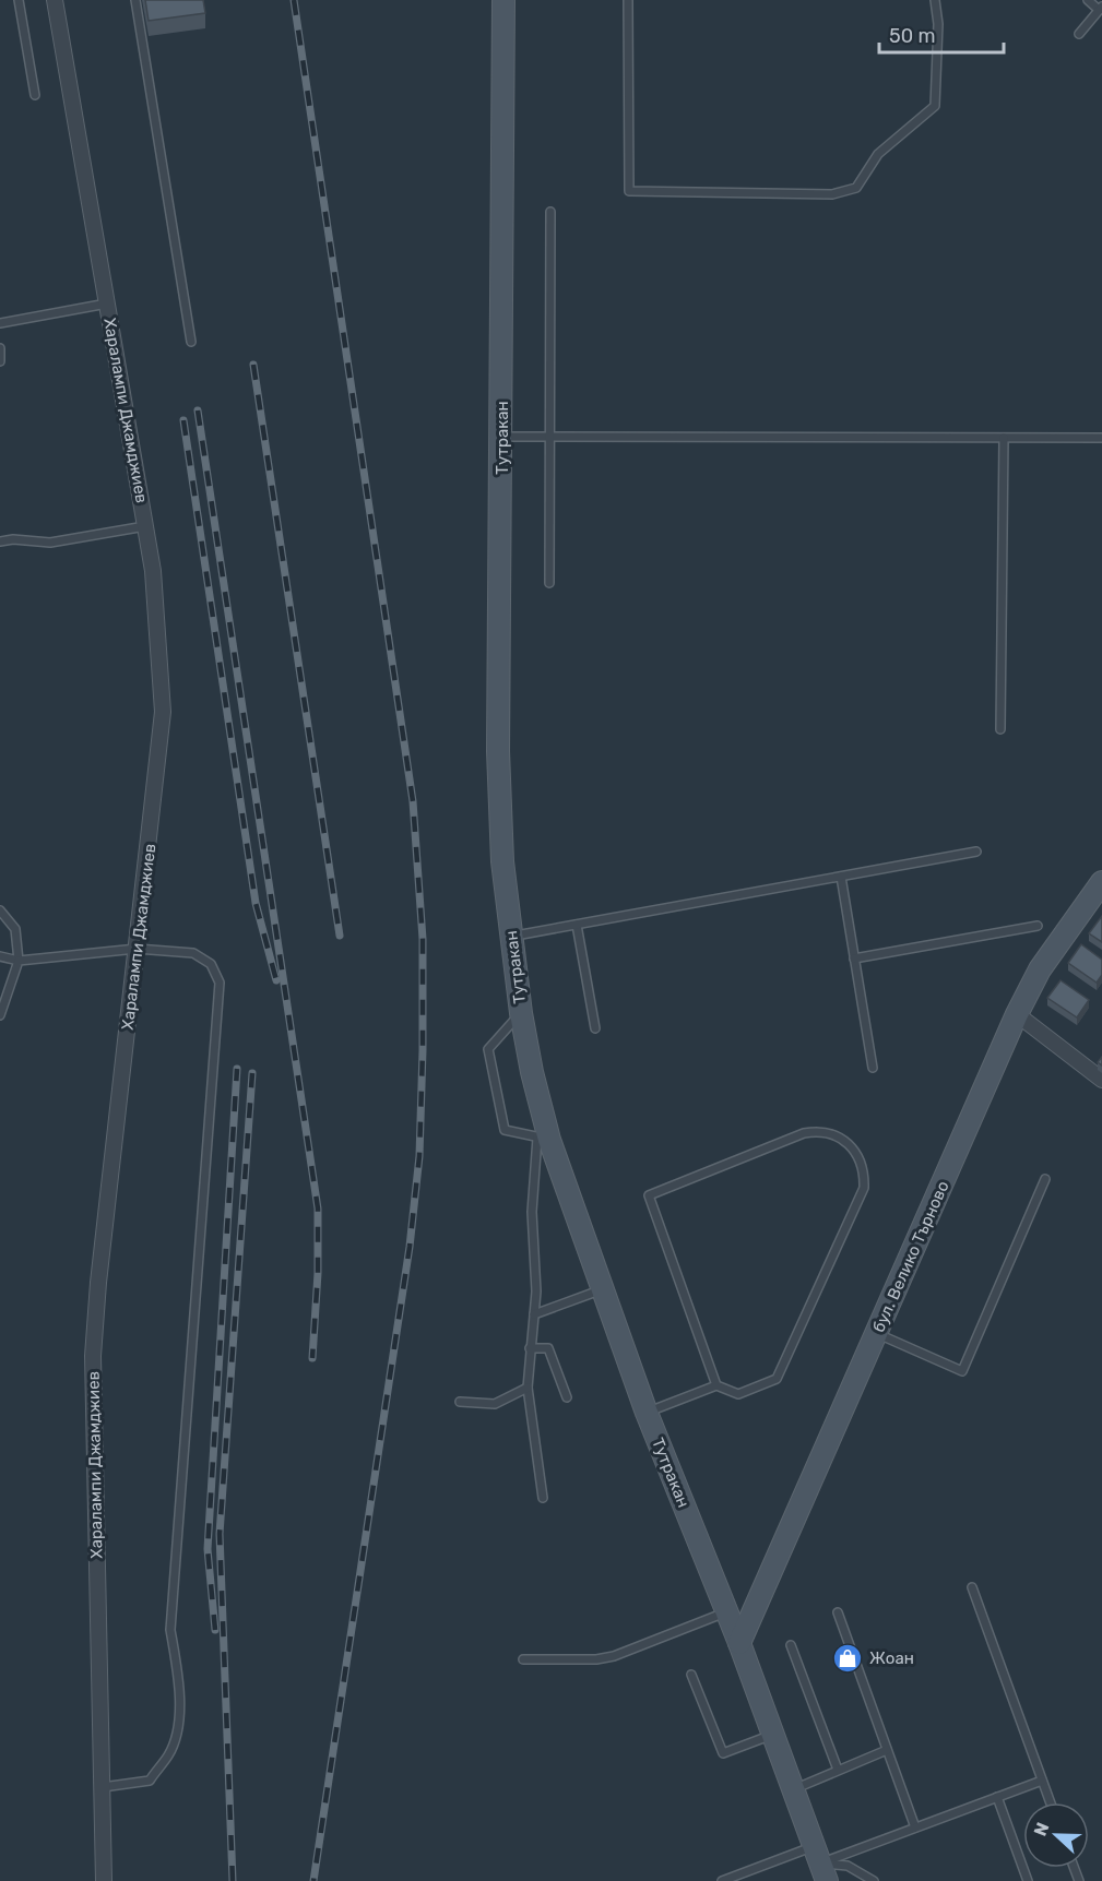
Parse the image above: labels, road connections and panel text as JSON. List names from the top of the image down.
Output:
{
  "streets": {
    "street": ["Харалампи Джамджиев", "Тутракан", "бул. Велико Търново"]
  },
  "crossings": [
    ["Тутракан", "бул. Велико Търново"]
  ],
  "places": {
    "shop": ["Жоан"]
  },
  "scale_bar": "50 m",
  "north": "left"
}
